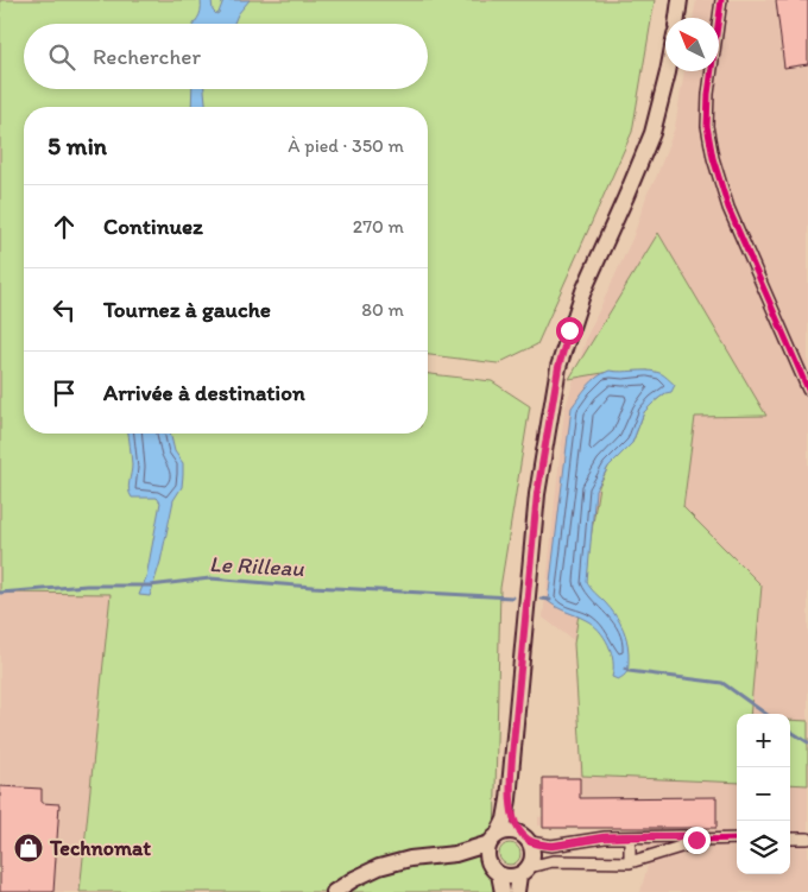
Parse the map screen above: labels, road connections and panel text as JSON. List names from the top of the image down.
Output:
{
  "water": ["Le Rilleau"],
  "places": {
    "shop": ["Technomat"]
  },
  "north": "top left",
  "page": {
    "search": "Rechercher",
    "heading": ["5 min", "À pied · 350 m"],
    "list": [
      ["Continuez", "270 m"],
      ["Tournez à gauche", "80 m"],
      "Arrivée à destination"
    ],
    "map_buttons": ["+", "−"]
  }
}
